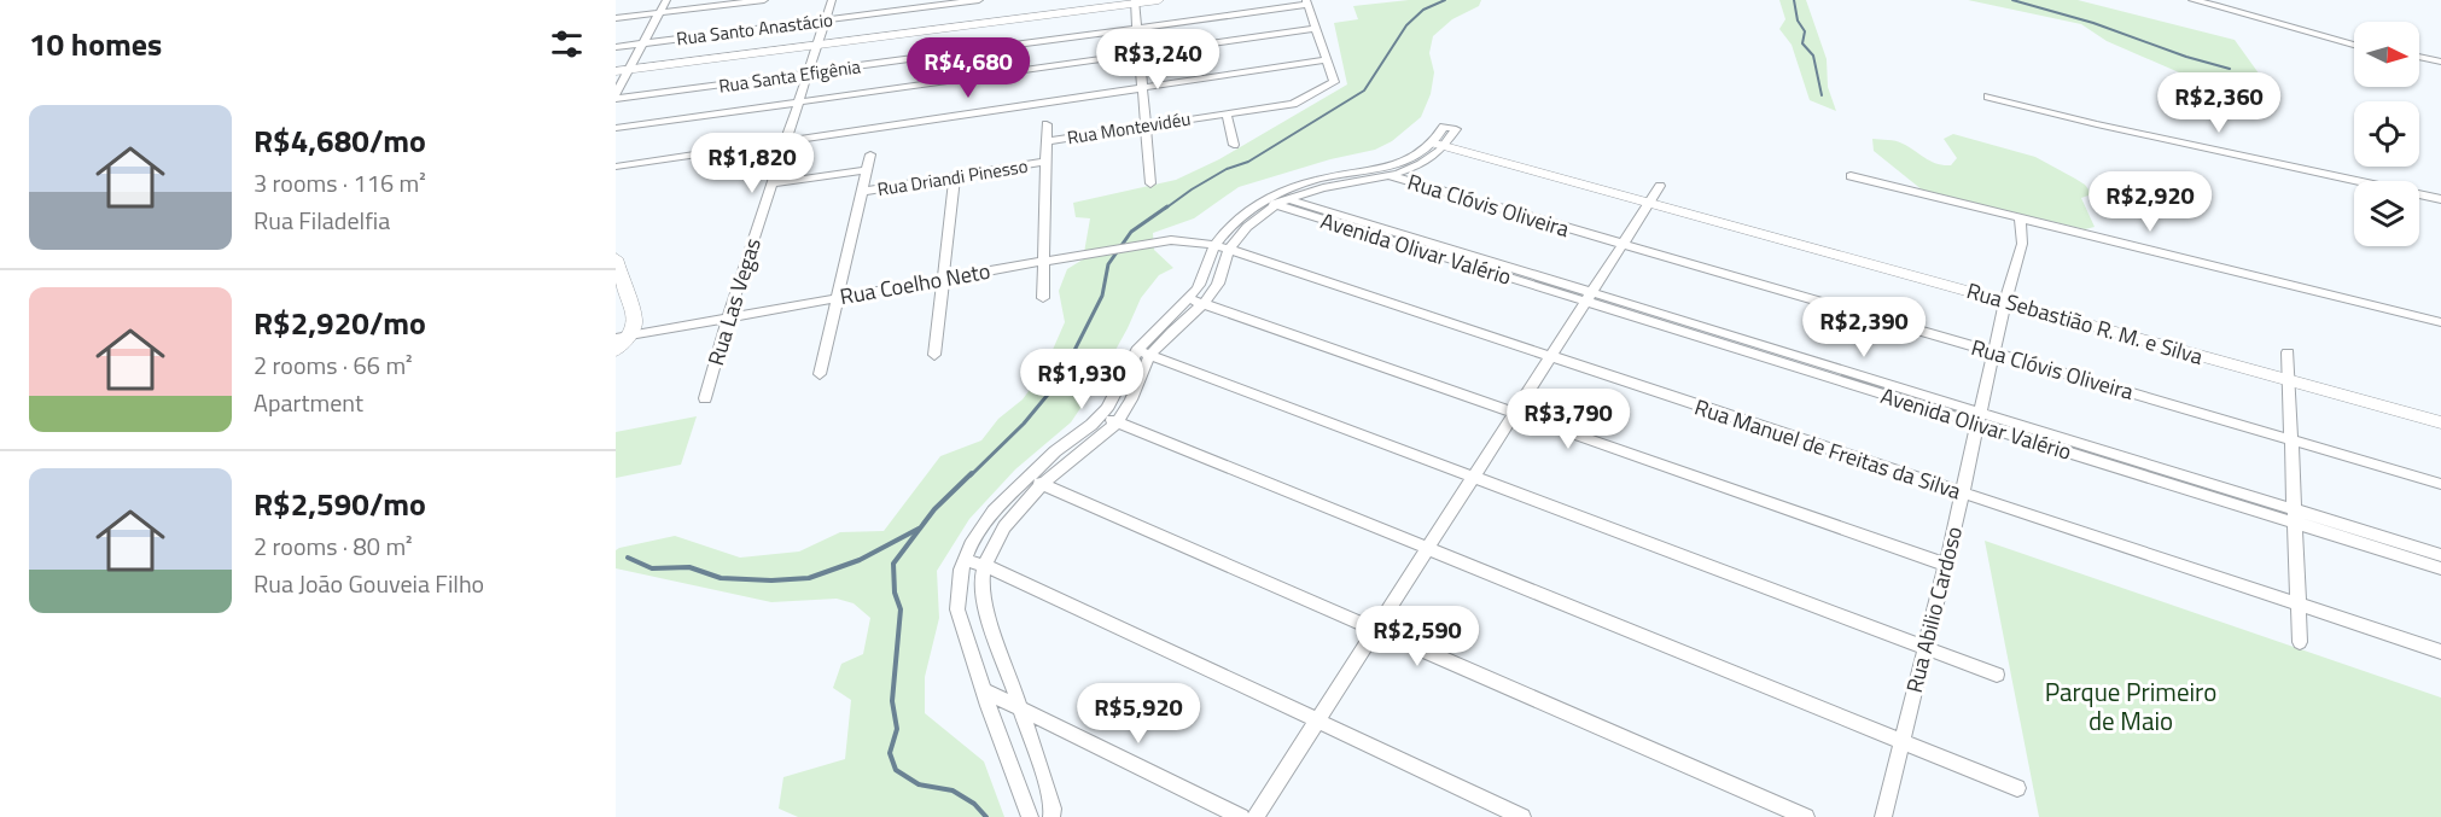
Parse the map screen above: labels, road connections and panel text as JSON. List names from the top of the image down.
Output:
{
  "streets": {
    "street": [
      "Rua Santo Anastácio",
      "Rua Santa Efigênia",
      "Rua Montevidéu",
      "Rua Driandi Pinesso",
      "Rua Clóvis Oliveira",
      "Avenida Olivar Valério",
      "Rua Coelho Neto",
      "Rua Las Vegas",
      "Rua Sebastião R. M. e Silva",
      "Rua Manuel de Freitas da Silva",
      "Rua Abilio Cardoso"
    ]
  },
  "crossings": [
    ["Rua Santo Anastácio", "Rua Las Vegas"],
    ["Rua Santa Efigênia", "Rua Las Vegas"],
    ["Rua Clóvis Oliveira", "Rua Abilio Cardoso"],
    ["Avenida Olivar Valério", "Rua Abilio Cardoso"],
    ["Rua Coelho Neto", "Rua Las Vegas"],
    ["Rua Coelho Neto", "Rua Manuel de Freitas da Silva"],
    ["Rua Sebastião R. M. e Silva", "Rua Abilio Cardoso"],
    ["Rua Manuel de Freitas da Silva", "Rua Abilio Cardoso"]
  ],
  "parks": ["Parque Primeiro de Maio"],
  "north": "right",
  "page": {
    "heading": "10 homes",
    "price": [
      "R$3,240",
      "R$4,680",
      "R$2,360",
      "R$1,820",
      "R$2,920",
      "R$2,390",
      "R$1,930",
      "R$3,790",
      "R$2,590",
      "R$5,920"
    ],
    "list": [
      {
        "name": "R$4,680/mo",
        "note": "3 rooms · 116 m² · Rua Filadelfia"
      },
      {
        "name": "R$2,920/mo",
        "note": "2 rooms · 66 m² · Apartment"
      },
      {
        "name": "R$2,590/mo",
        "note": "2 rooms · 80 m² · Rua João Gouveia Filho"
      }
    ]
  }
}
